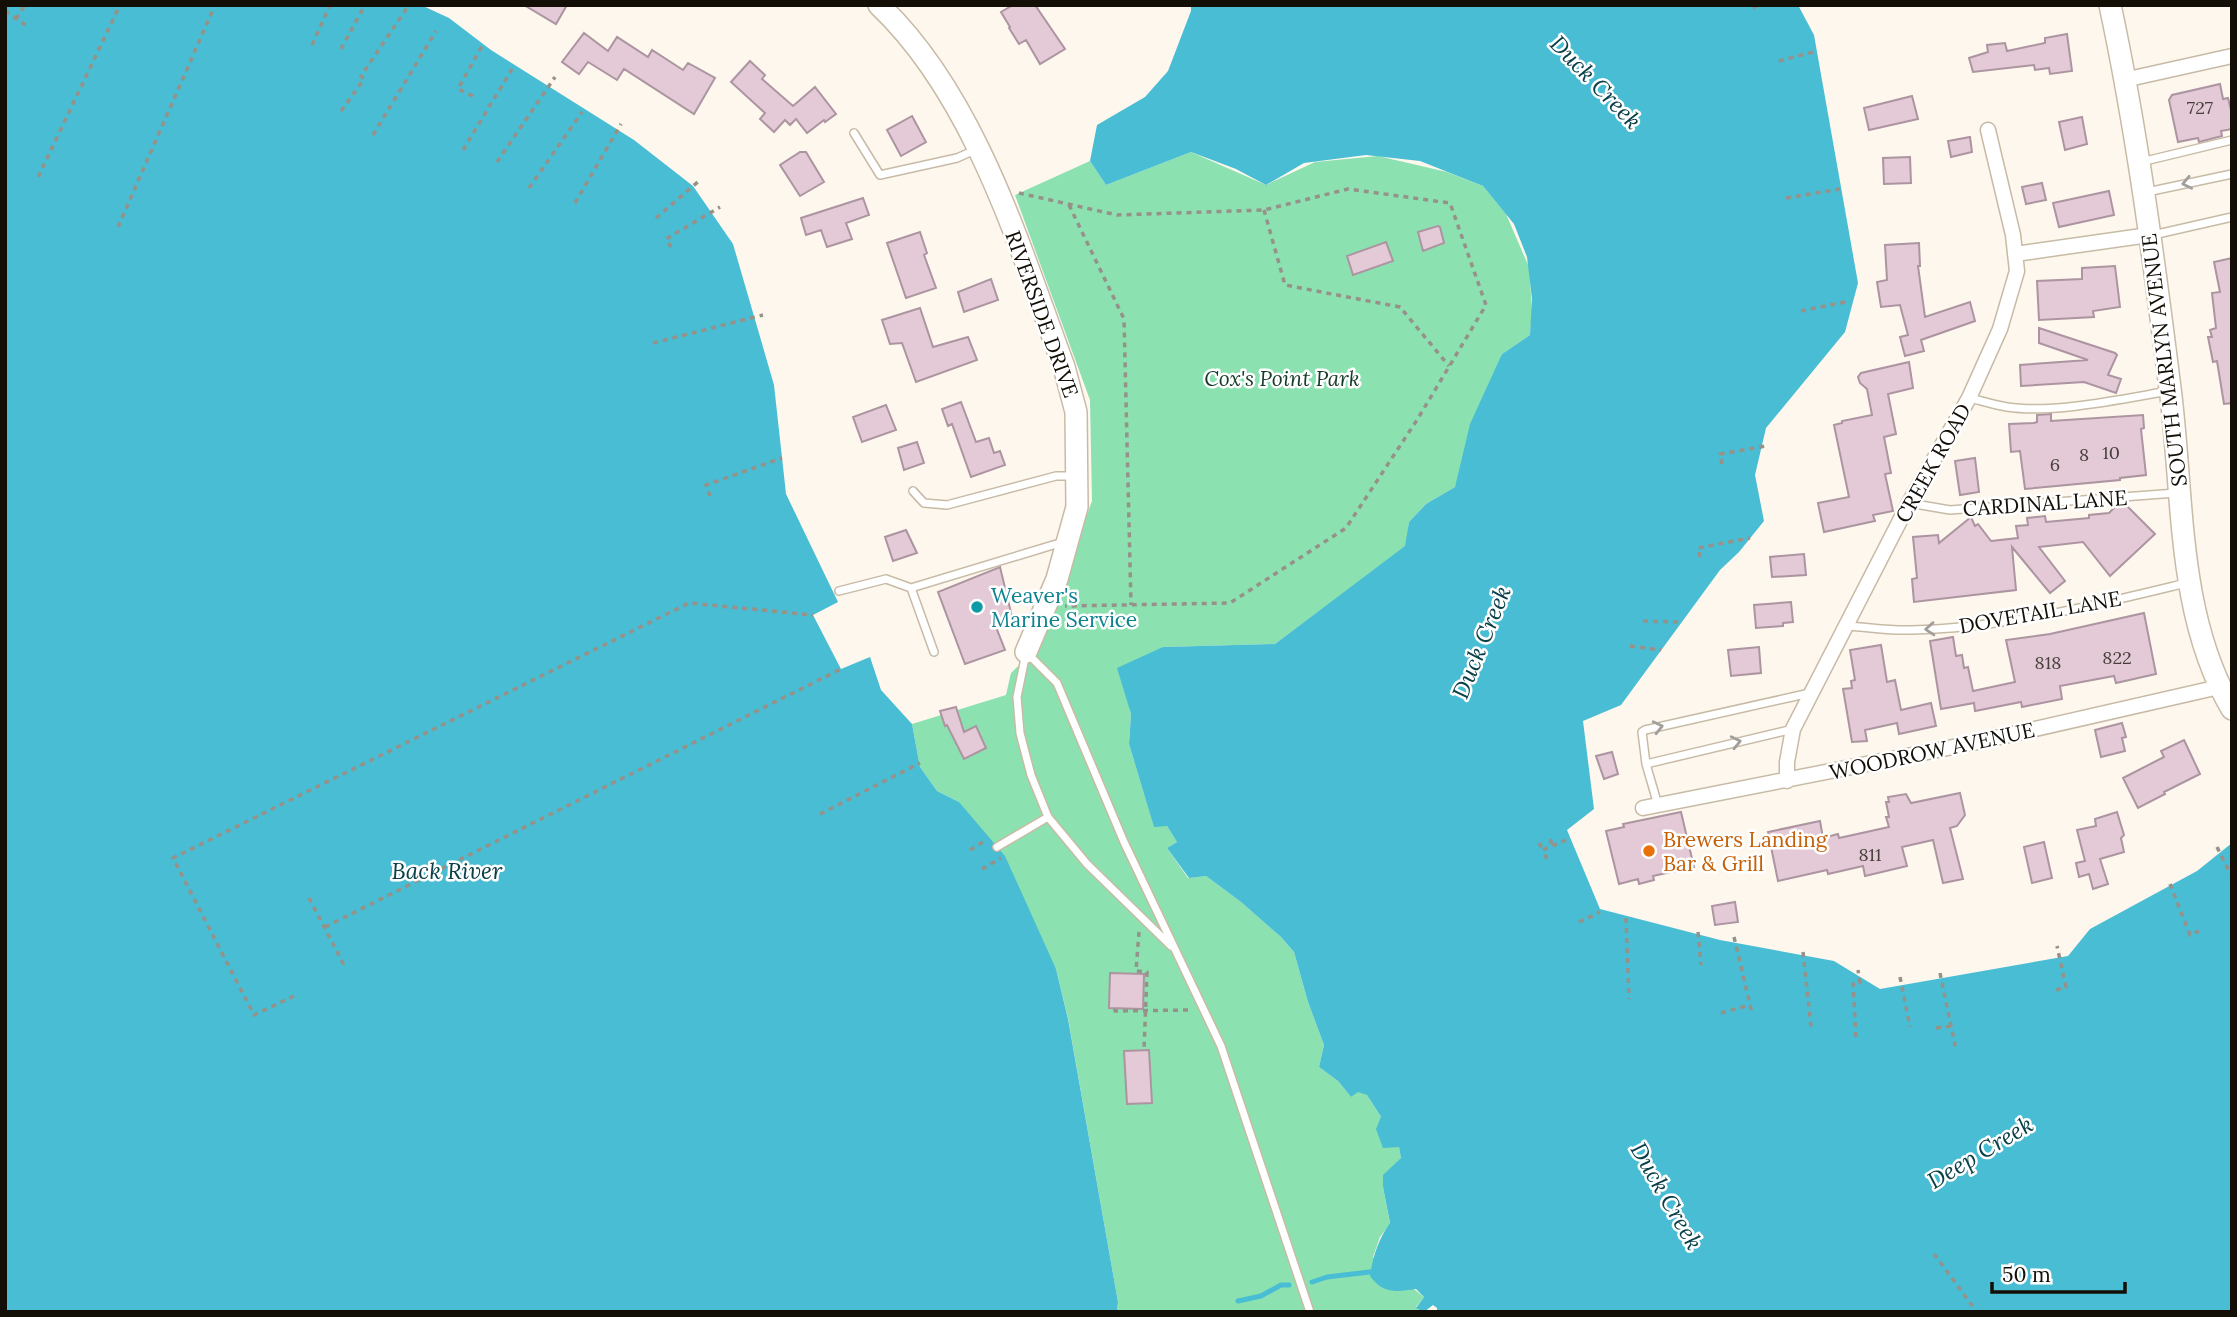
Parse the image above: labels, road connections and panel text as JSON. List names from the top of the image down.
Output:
{
  "streets": {
    "street": [
      "RIVERSIDE DRIVE",
      "SOUTH MARLYN AVENUE",
      "CREEK ROAD",
      "WOODROW AVENUE"
    ],
    "lane": ["CARDINAL LANE", "DOVETAIL LANE"]
  },
  "crossings": [
    ["SOUTH MARLYN AVENUE", "CARDINAL LANE"],
    ["SOUTH MARLYN AVENUE", "DOVETAIL LANE"],
    ["SOUTH MARLYN AVENUE", "WOODROW AVENUE"],
    ["CREEK ROAD", "CARDINAL LANE"],
    ["CREEK ROAD", "DOVETAIL LANE"],
    ["CREEK ROAD", "WOODROW AVENUE"]
  ],
  "one_way": ["DOVETAIL LANE"],
  "water": ["Duck Creek", "Back River", "Deep Creek"],
  "parks": ["Cox's Point Park"],
  "places": ["Weaver's Marine Service", "Brewers Landing Bar & Grill"],
  "house_numbers": [
    "727",
    "10",
    "8",
    "6",
    "822",
    "818",
    "811"
  ],
  "scale_bar": "50 m"
}
